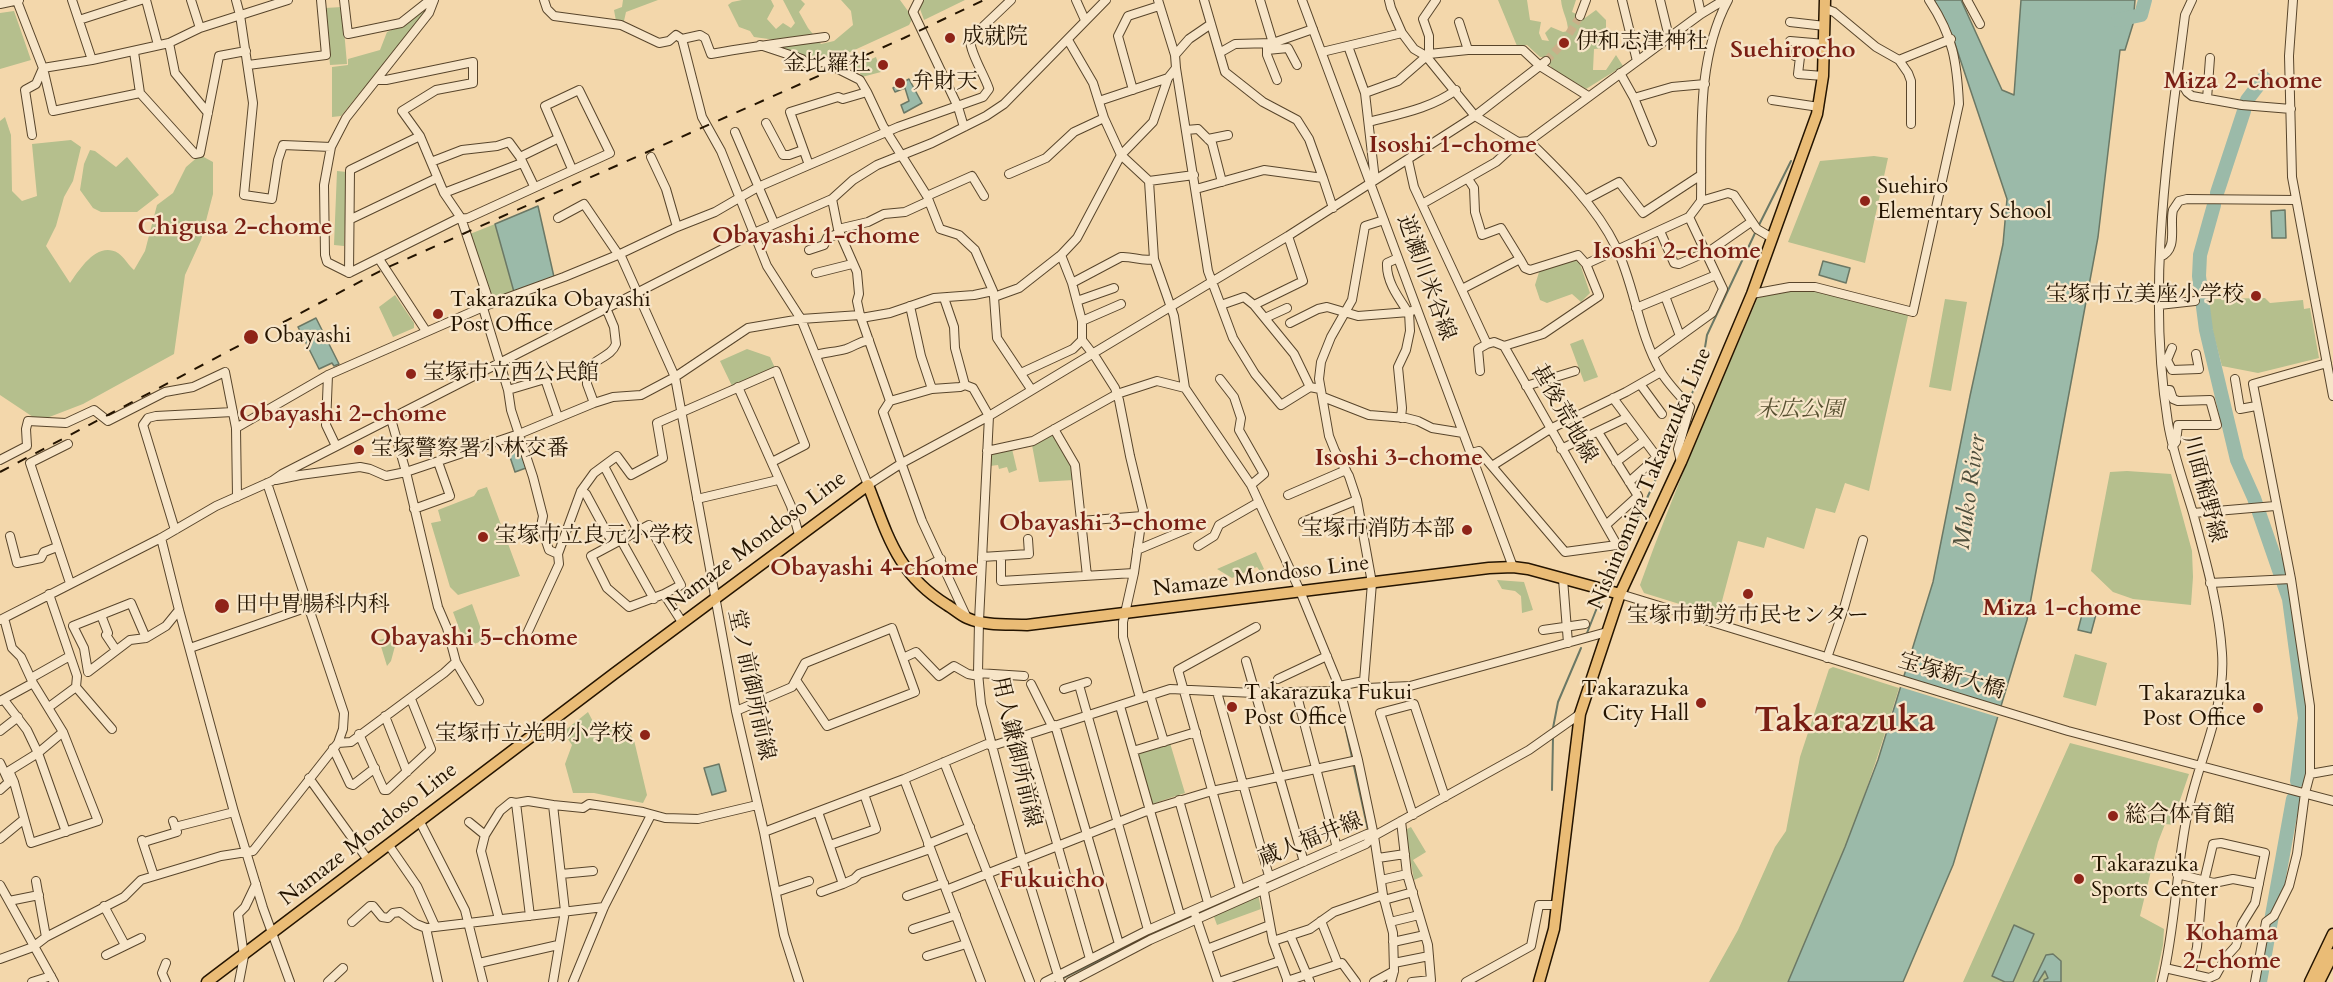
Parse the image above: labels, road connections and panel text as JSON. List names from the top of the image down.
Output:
{
  "streets": {
    "main road": ["Nishinomiya Takarazuka Line", "Namaze Mondoso Line"],
    "street": [
      "逆瀬川米谷線",
      "甚後荒地線",
      "川面稲野線",
      "宝塚新大橋",
      "堂ノ前御所前線",
      "用人鎌御所前線",
      "蔵人福井線"
    ]
  },
  "crossings": [
    ["逆瀬川米谷線", "Namaze Mondoso Line"],
    ["Nishinomiya Takarazuka Line", "Namaze Mondoso Line"],
    ["Nishinomiya Takarazuka Line", "宝塚新大橋"],
    ["Nishinomiya Takarazuka Line", "蔵人福井線"],
    ["川面稲野線", "宝塚新大橋"],
    ["Namaze Mondoso Line", "宝塚新大橋"],
    ["Namaze Mondoso Line", "堂ノ前御所前線"],
    ["Namaze Mondoso Line", "用人鎌御所前線"],
    ["用人鎌御所前線", "蔵人福井線"]
  ],
  "districts": [
    "Suehirocho",
    "Miza 2-chome",
    "Isoshi 1-chome",
    "Chigusa 2-chome",
    "Obayashi 1-chome",
    "Isoshi 2-chome",
    "Obayashi 2-chome",
    "Isoshi 3-chome",
    "Obayashi 3-chome",
    "Obayashi 4-chome",
    "Miza 1-chome",
    "Obayashi 5-chome",
    "Takarazuka",
    "Fukuicho",
    "Kohama 2-chome"
  ],
  "water": ["Muko River"],
  "parks": ["末広公園"],
  "places": [
    "成就院",
    "伊和志津神社",
    "金比羅社",
    "弁財天",
    "Suehiro Elementary School",
    "宝塚市立美座小学校",
    "Takarazuka Obayashi Post Office",
    "Obayashi",
    "宝塚市立西公民館",
    "宝塚警察署小林交番",
    "宝塚市消防本部",
    "宝塚市立良元小学校",
    "宝塚市勤労市民センター",
    "田中胃腸科内科",
    "Takarazuka City Hall",
    "Takarazuka Fukui Post Office",
    "Takarazuka Post Office",
    "宝塚市立光明小学校",
    "総合体育館",
    "Takarazuka Sports Center"
  ]
}
